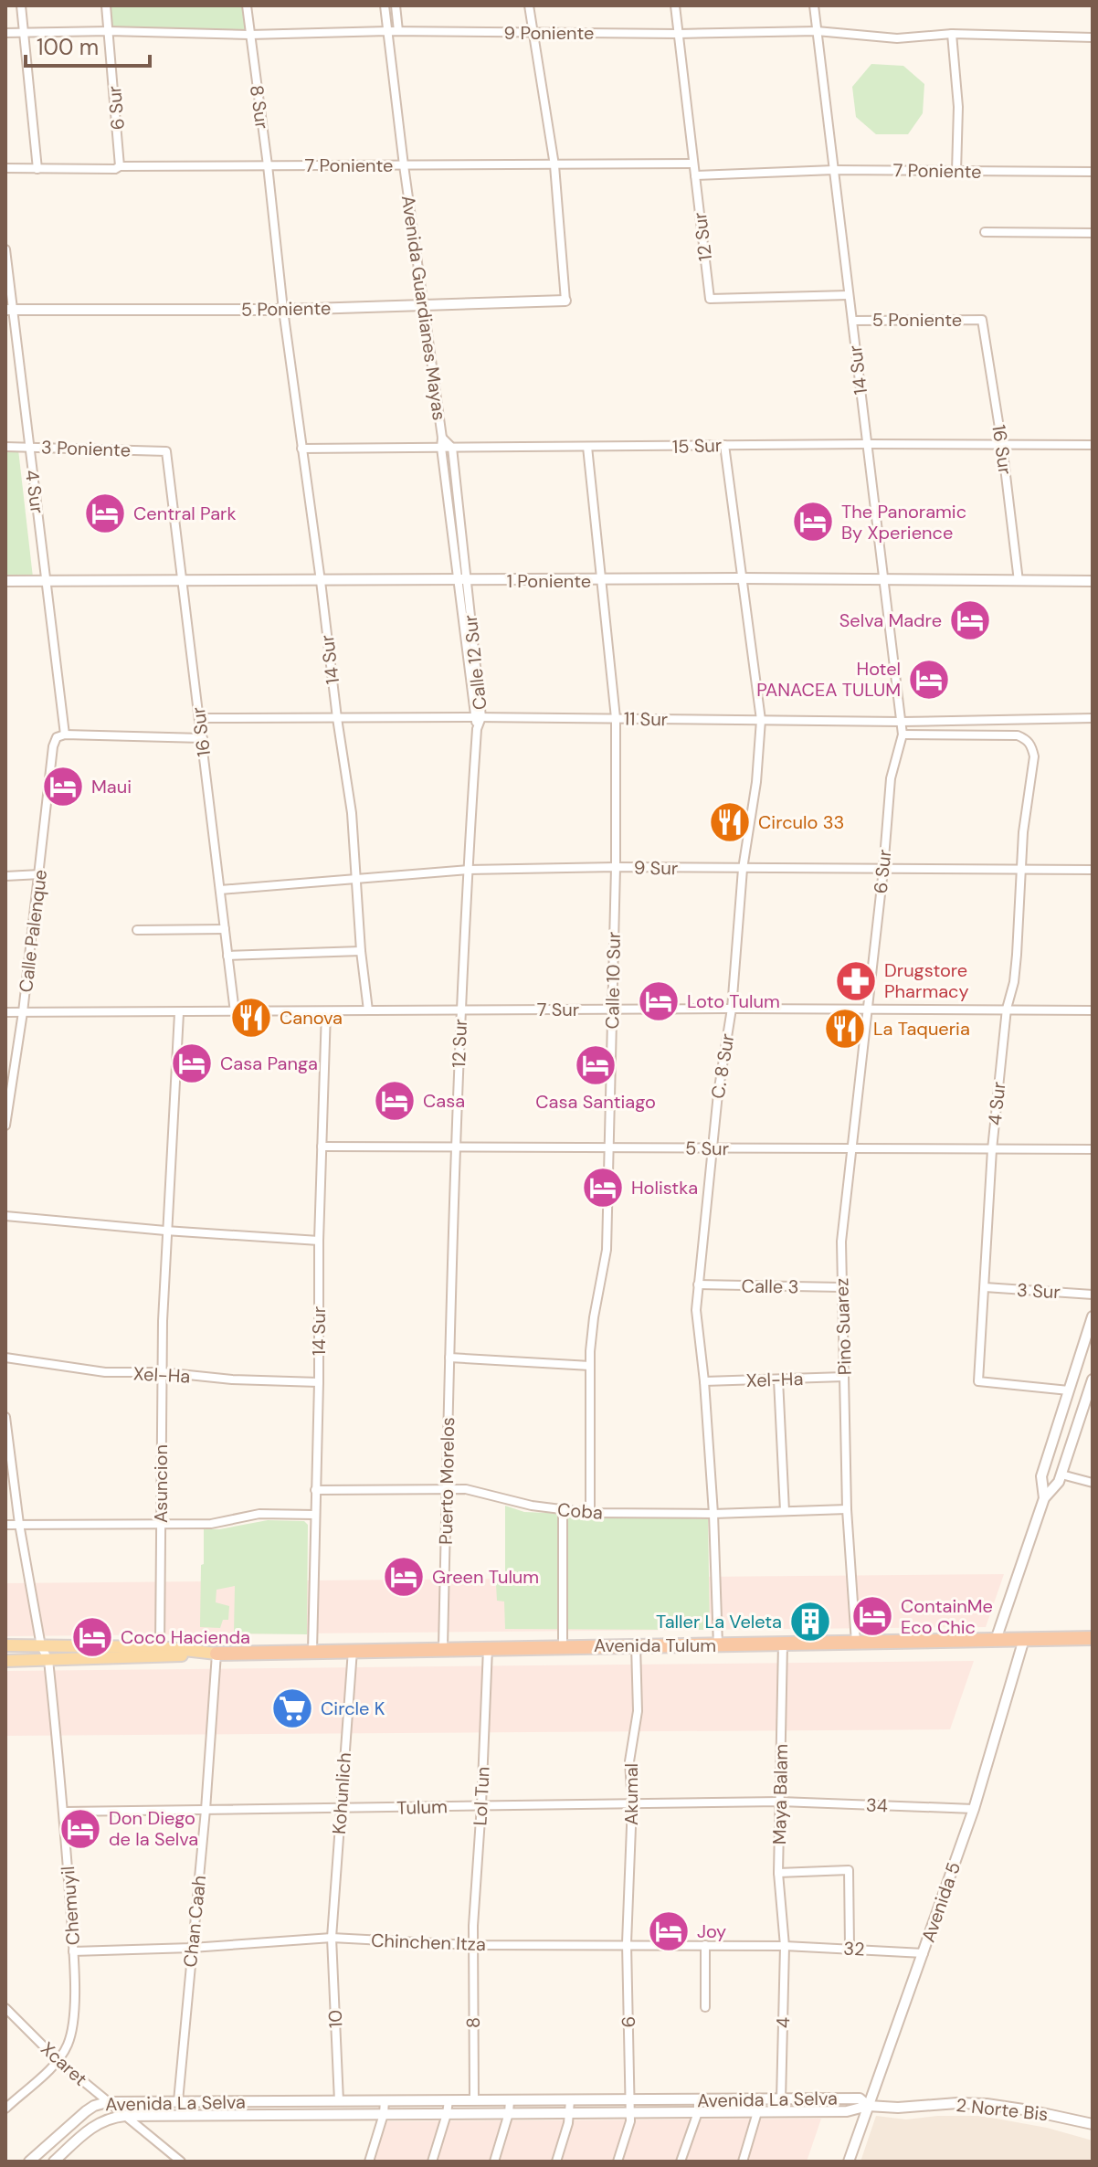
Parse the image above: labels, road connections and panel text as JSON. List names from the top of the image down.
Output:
{
  "streets": {
    "highway": ["Avenida Tulum"],
    "street": [
      "9 Poniente",
      "8 Sur",
      "6 Sur",
      "7 Poniente",
      "12 Sur",
      "Avenida Guardianes Mayas",
      "5 Poniente",
      "14 Sur",
      "15 Sur",
      "3 Poniente",
      "16 Sur",
      "4 Sur",
      "1 Poniente",
      "Calle 12 Sur",
      "11 Sur",
      "9 Sur",
      "Calle Palenque",
      "Calle 10 Sur",
      "7 Sur",
      "C. 8 Sur",
      "5 Sur",
      "Calle 3",
      "3 Sur",
      "Pino Suarez",
      "Xel-Ha",
      "Puerto Morelos",
      "Asuncion",
      "Coba",
      "Kohunlich",
      "Akumal",
      "Maya Balam",
      "Lol Tun",
      "34",
      "Tulum",
      "Avenida 5",
      "Chemuyil",
      "Chan Caah",
      "Chinchen Itza",
      "32",
      "10",
      "6",
      "8",
      "4",
      "Xcaret",
      "Avenida La Selva",
      "2 Norte Bis"
    ]
  },
  "crossings": [
    ["9 Poniente", "8 Sur"],
    ["9 Poniente", "6 Sur"],
    ["9 Poniente", "12 Sur"],
    ["9 Poniente", "Avenida Guardianes Mayas"],
    ["9 Poniente", "14 Sur"],
    ["8 Sur", "7 Poniente"],
    ["8 Sur", "5 Poniente"],
    ["8 Sur", "14 Sur"],
    ["6 Sur", "7 Poniente"],
    ["6 Sur", "14 Sur"],
    ["6 Sur", "4 Sur"],
    ["6 Sur", "9 Sur"],
    ["6 Sur", "7 Sur"],
    ["6 Sur", "Pino Suarez"],
    ["7 Poniente", "12 Sur"],
    ["7 Poniente", "Avenida Guardianes Mayas"],
    ["7 Poniente", "14 Sur"],
    ["12 Sur", "5 Poniente"],
    ["12 Sur", "Calle 12 Sur"],
    ["12 Sur", "9 Sur"],
    ["12 Sur", "7 Sur"],
    ["12 Sur", "5 Sur"],
    ["12 Sur", "Puerto Morelos"],
    ["Avenida Guardianes Mayas", "5 Poniente"],
    ["Avenida Guardianes Mayas", "Calle 12 Sur"],
    ["5 Poniente", "14 Sur"],
    ["5 Poniente", "16 Sur"],
    ["5 Poniente", "4 Sur"],
    ["14 Sur", "15 Sur"],
    ["14 Sur", "4 Sur"],
    ["14 Sur", "1 Poniente"],
    ["14 Sur", "11 Sur"],
    ["14 Sur", "9 Sur"],
    ["14 Sur", "7 Sur"],
    ["14 Sur", "5 Sur"],
    ["14 Sur", "Xel-Ha"],
    ["14 Sur", "Coba"],
    ["14 Sur", "Avenida Tulum"],
    ["15 Sur", "16 Sur"],
    ["15 Sur", "Calle 12 Sur"],
    ["15 Sur", "Calle 10 Sur"],
    ["15 Sur", "C. 8 Sur"],
    ["3 Poniente", "16 Sur"],
    ["3 Poniente", "4 Sur"],
    ["16 Sur", "1 Poniente"],
    ["16 Sur", "11 Sur"],
    ["16 Sur", "9 Sur"],
    ["16 Sur", "7 Sur"],
    ["4 Sur", "1 Poniente"],
    ["4 Sur", "9 Sur"],
    ["4 Sur", "Calle Palenque"],
    ["4 Sur", "7 Sur"],
    ["4 Sur", "5 Sur"],
    ["4 Sur", "3 Sur"],
    ["1 Poniente", "Calle 12 Sur"],
    ["1 Poniente", "Calle 10 Sur"],
    ["1 Poniente", "C. 8 Sur"],
    ["Calle 12 Sur", "11 Sur"],
    ["11 Sur", "Calle 10 Sur"],
    ["11 Sur", "C. 8 Sur"],
    ["9 Sur", "Calle 10 Sur"],
    ["9 Sur", "C. 8 Sur"],
    ["Calle Palenque", "7 Sur"],
    ["Calle 10 Sur", "7 Sur"],
    ["Calle 10 Sur", "5 Sur"],
    ["Calle 10 Sur", "Coba"],
    ["7 Sur", "C. 8 Sur"],
    ["7 Sur", "Pino Suarez"],
    ["C. 8 Sur", "5 Sur"],
    ["C. 8 Sur", "Calle 3"],
    ["C. 8 Sur", "Xel-Ha"],
    ["C. 8 Sur", "Coba"],
    ["C. 8 Sur", "Avenida Tulum"],
    ["5 Sur", "Pino Suarez"],
    ["Calle 3", "Pino Suarez"],
    ["Pino Suarez", "Xel-Ha"],
    ["Pino Suarez", "Coba"],
    ["Pino Suarez", "Avenida Tulum"],
    ["Xel-Ha", "Asuncion"],
    ["Puerto Morelos", "Coba"],
    ["Puerto Morelos", "Avenida Tulum"],
    ["Asuncion", "Avenida Tulum"],
    ["Avenida Tulum", "Kohunlich"],
    ["Avenida Tulum", "Akumal"],
    ["Avenida Tulum", "Maya Balam"],
    ["Avenida Tulum", "Lol Tun"],
    ["Avenida Tulum", "Avenida 5"],
    ["Avenida Tulum", "Chemuyil"],
    ["Avenida Tulum", "Chan Caah"],
    ["Kohunlich", "Tulum"],
    ["Kohunlich", "Chinchen Itza"],
    ["Kohunlich", "10"],
    ["Akumal", "Tulum"],
    ["Akumal", "Chinchen Itza"],
    ["Akumal", "6"],
    ["Maya Balam", "34"],
    ["Maya Balam", "Tulum"],
    ["Maya Balam", "Chinchen Itza"],
    ["Maya Balam", "32"],
    ["Maya Balam", "4"],
    ["Lol Tun", "Tulum"],
    ["Lol Tun", "Chinchen Itza"],
    ["Lol Tun", "8"],
    ["34", "Tulum"],
    ["34", "Avenida 5"],
    ["Tulum", "Chemuyil"],
    ["Tulum", "Chan Caah"],
    ["Avenida 5", "32"],
    ["Avenida 5", "Avenida La Selva"],
    ["Avenida 5", "2 Norte Bis"],
    ["Chemuyil", "Chinchen Itza"],
    ["Chemuyil", "Xcaret"],
    ["Chan Caah", "Chinchen Itza"],
    ["Chan Caah", "Avenida La Selva"],
    ["Chinchen Itza", "32"],
    ["Chinchen Itza", "10"],
    ["Chinchen Itza", "6"],
    ["Chinchen Itza", "8"],
    ["Chinchen Itza", "4"],
    ["32", "4"],
    ["10", "Avenida La Selva"],
    ["6", "Avenida La Selva"],
    ["8", "Avenida La Selva"],
    ["4", "Avenida La Selva"],
    ["Xcaret", "Avenida La Selva"],
    ["Avenida La Selva", "2 Norte Bis"]
  ],
  "places": {
    "hotel": [
      "Central Park",
      "The Panoramic By Xperience",
      "Selva Madre",
      "Hotel PANACEA TULUM",
      "Maui",
      "Loto Tulum",
      "Casa Panga",
      "Casa Santiago",
      "Casa",
      "Holistka",
      "Green Tulum",
      "ContainMe Eco Chic",
      "Coco Hacienda",
      "Don Diego de la Selva",
      "Joy"
    ],
    "restaurant": ["Circulo 33", "Canova", "La Taqueria"],
    "pharmacy": ["Drugstore Pharmacy"],
    "building": ["Taller La Veleta"],
    "supermarket": ["Circle K"]
  },
  "scale_bar": "100 m"
}
